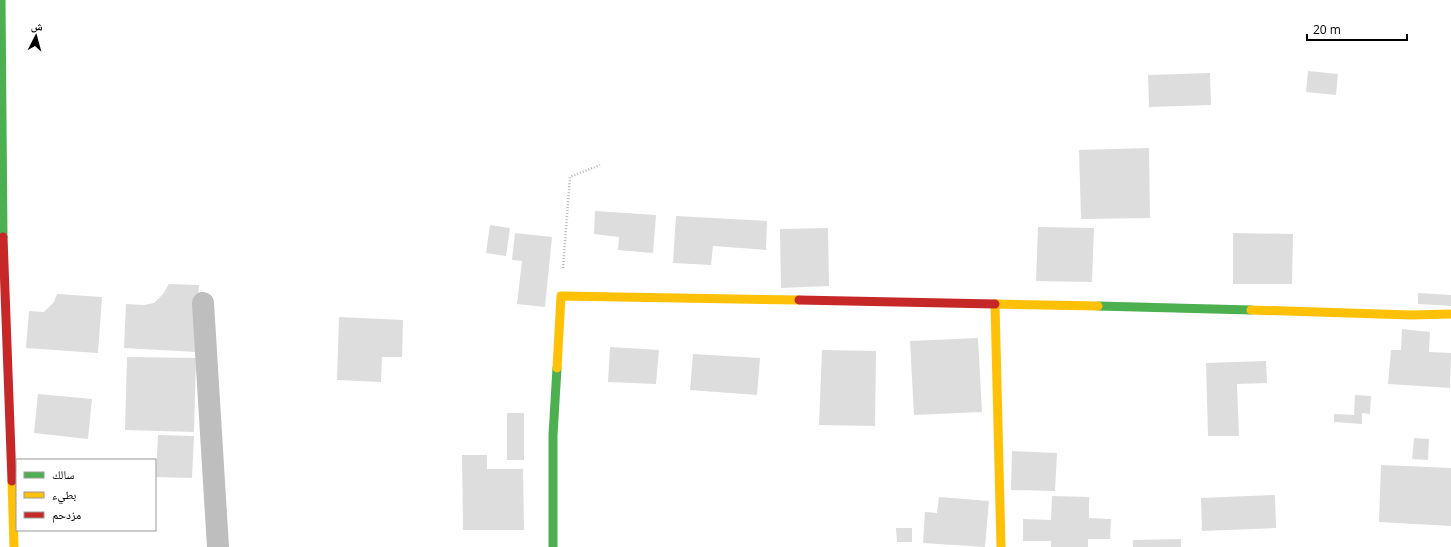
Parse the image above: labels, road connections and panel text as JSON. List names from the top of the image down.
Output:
{
  "legend": ["سالك", "بطيء", "مزدحم"],
  "scale_bar": "20 m",
  "north": "top"
}
